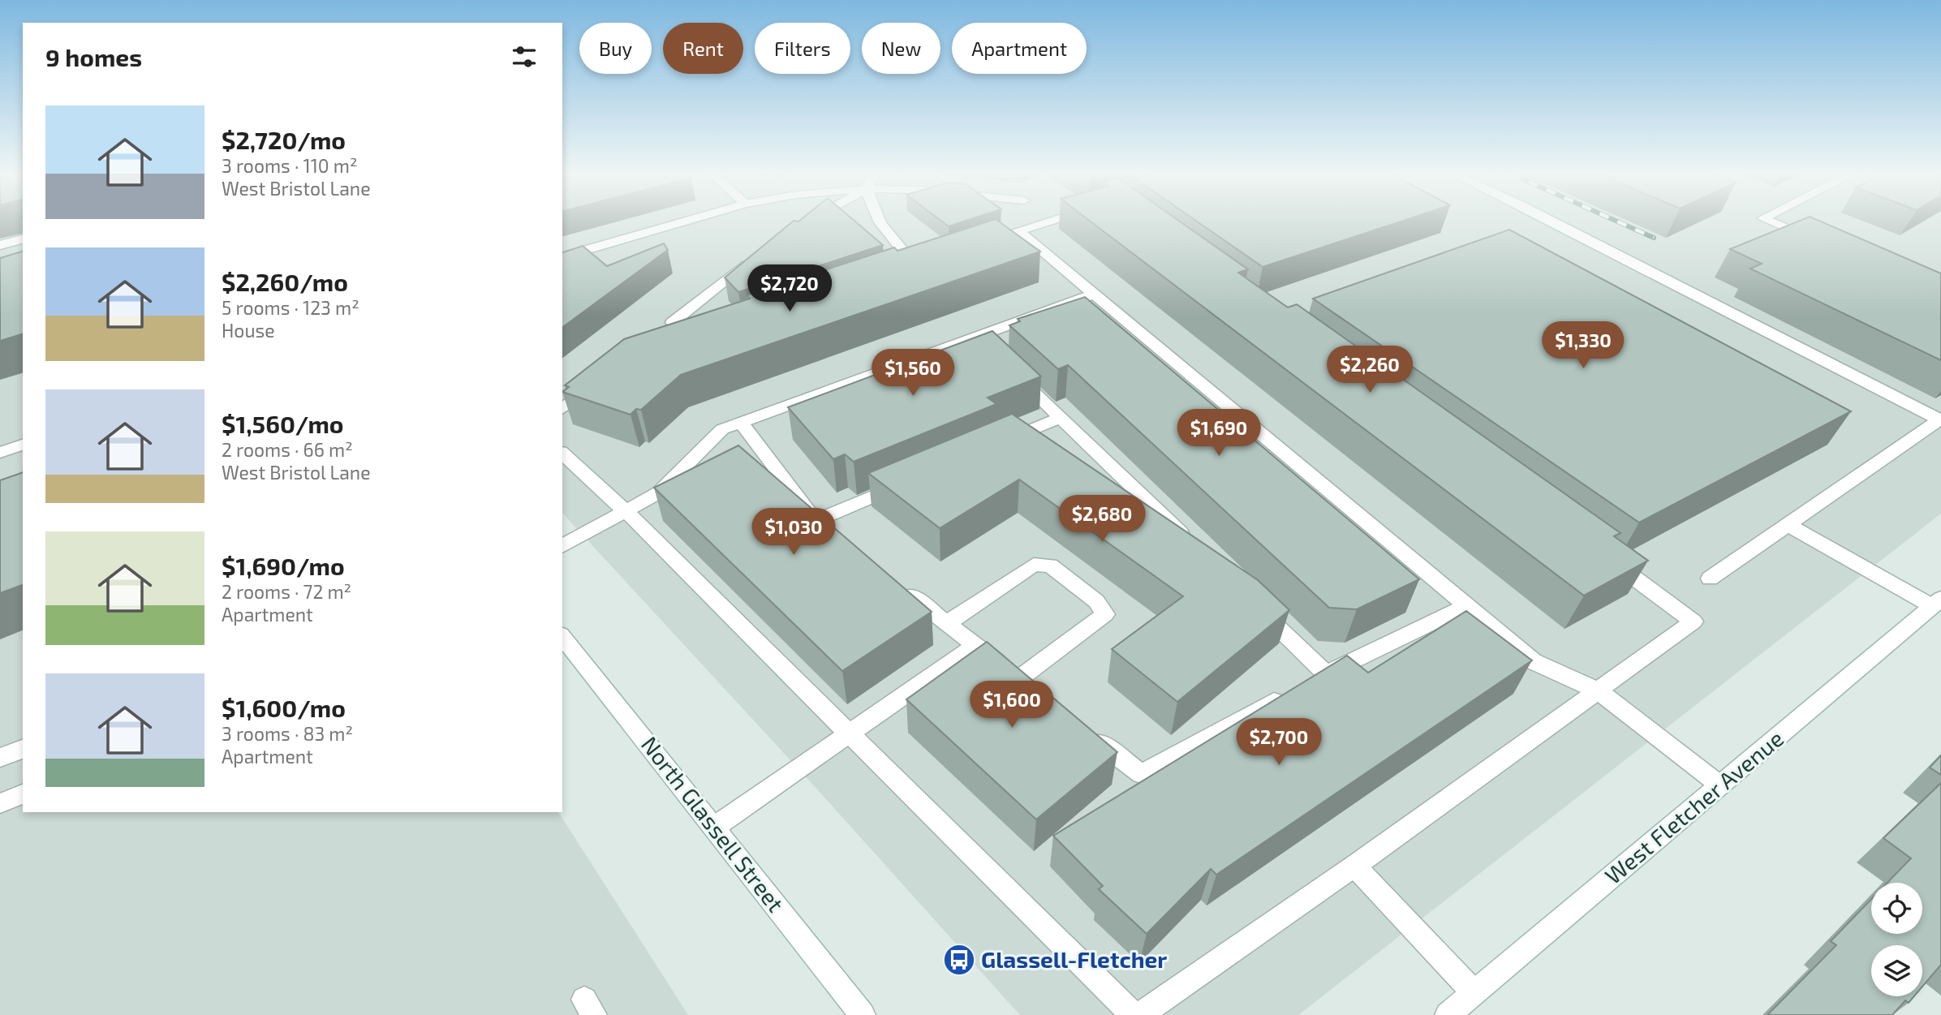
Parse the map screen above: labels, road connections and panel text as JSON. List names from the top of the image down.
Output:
{
  "streets": {
    "street": ["West Fletcher Avenue", "North Glassell Street"]
  },
  "places": {
    "bus stop": ["Glassell-Fletcher"]
  },
  "page": {
    "chip": [
      "Buy",
      "Rent",
      "Filters",
      "New",
      "Apartment"
    ],
    "heading": "9 homes",
    "list": [
      {
        "name": "$2,720/mo",
        "note": "3 rooms · 110 m² · West Bristol Lane"
      },
      {
        "name": "$2,260/mo",
        "note": "5 rooms · 123 m² · House"
      },
      {
        "name": "$1,560/mo",
        "note": "2 rooms · 66 m² · West Bristol Lane"
      },
      {
        "name": "$1,690/mo",
        "note": "2 rooms · 72 m² · Apartment"
      },
      {
        "name": "$1,600/mo",
        "note": "3 rooms · 83 m² · Apartment"
      }
    ],
    "price": [
      "$2,720",
      "$1,330",
      "$2,260",
      "$1,560",
      "$1,690",
      "$2,680",
      "$1,030",
      "$1,600",
      "$2,700"
    ]
  }
}
